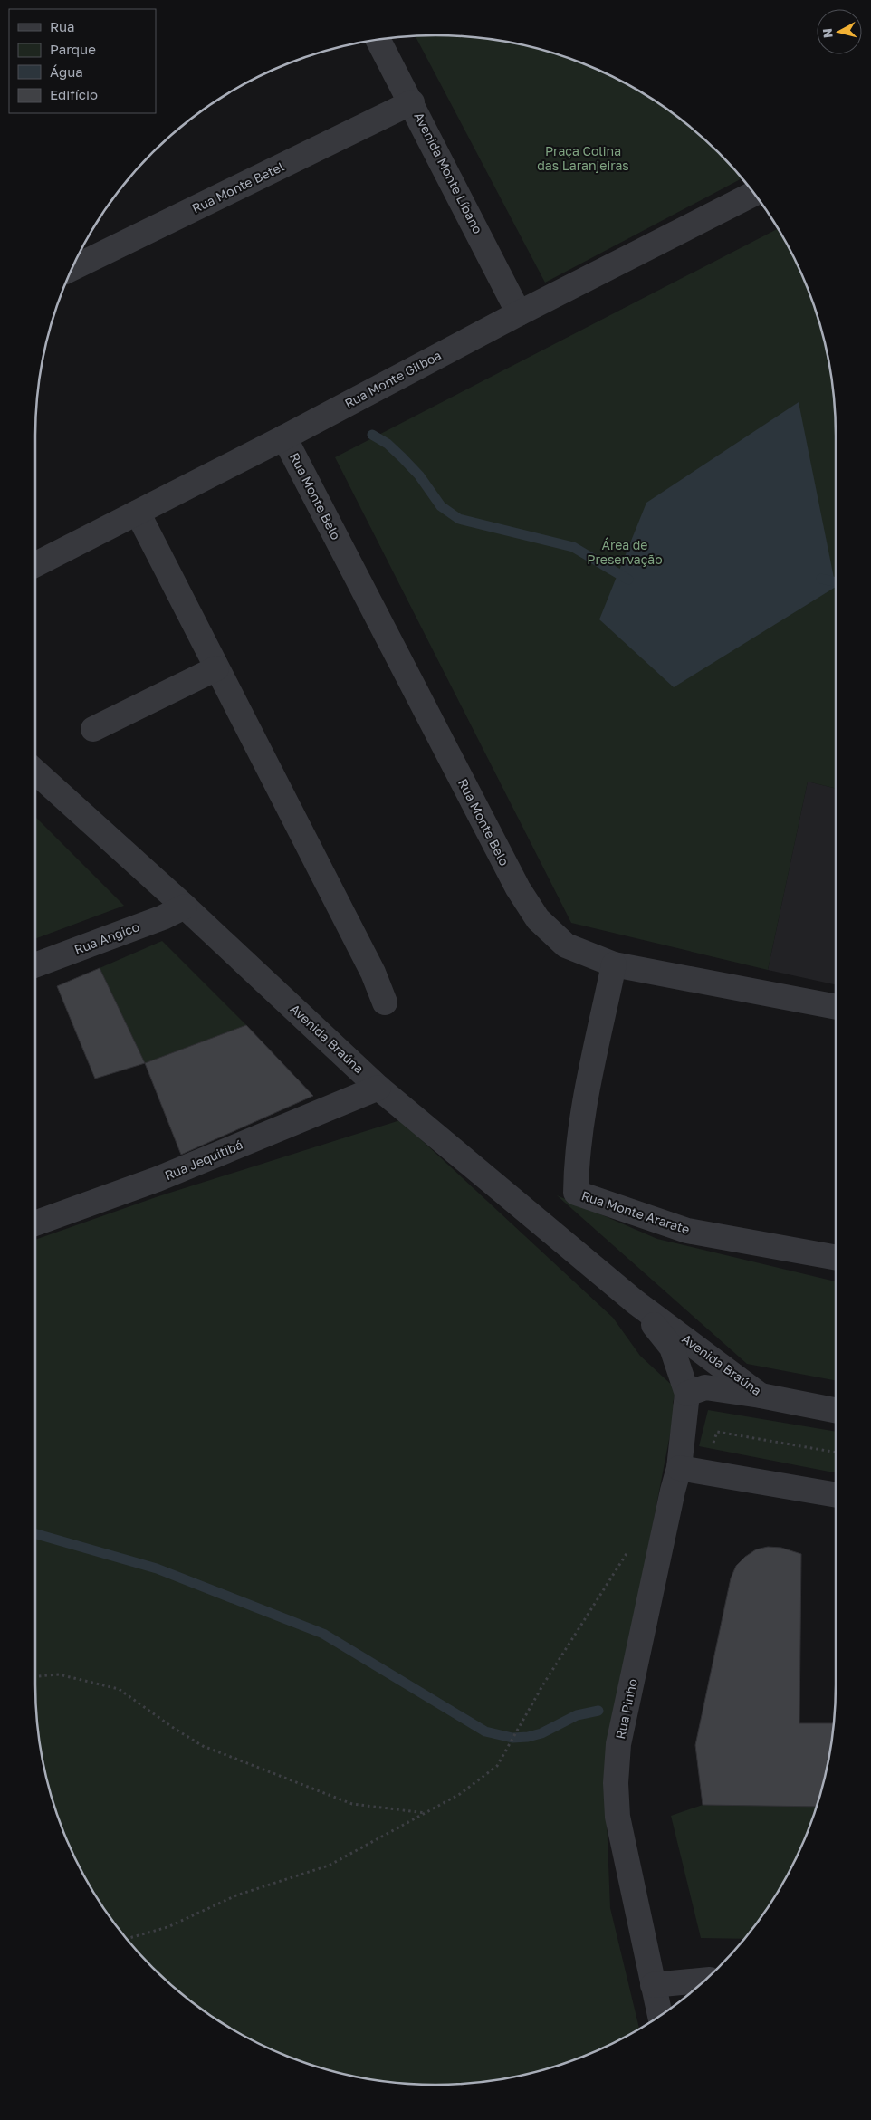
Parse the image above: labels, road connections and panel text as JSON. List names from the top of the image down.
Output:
{
  "streets": {
    "street": [
      "Avenida Monte Líbano",
      "Rua Monte Betel",
      "Rua Monte Gilboa",
      "Rua Monte Belo",
      "Rua Angico",
      "Avenida Braúna",
      "Rua Jequitibá",
      "Rua Monte Ararate",
      "Rua Pinho"
    ]
  },
  "crossings": [
    ["Avenida Monte Líbano", "Rua Monte Betel"],
    ["Avenida Monte Líbano", "Rua Monte Gilboa"],
    ["Rua Monte Gilboa", "Rua Monte Belo"],
    ["Rua Monte Belo", "Rua Monte Ararate"],
    ["Rua Angico", "Avenida Braúna"],
    ["Avenida Braúna", "Rua Jequitibá"],
    ["Avenida Braúna", "Rua Pinho"]
  ],
  "parks": ["Praça Colina das Laranjeiras", "Área de Preservação"],
  "legend": [
    "Rua",
    "Parque",
    "Água",
    "Edifício"
  ],
  "north": "left"
}
